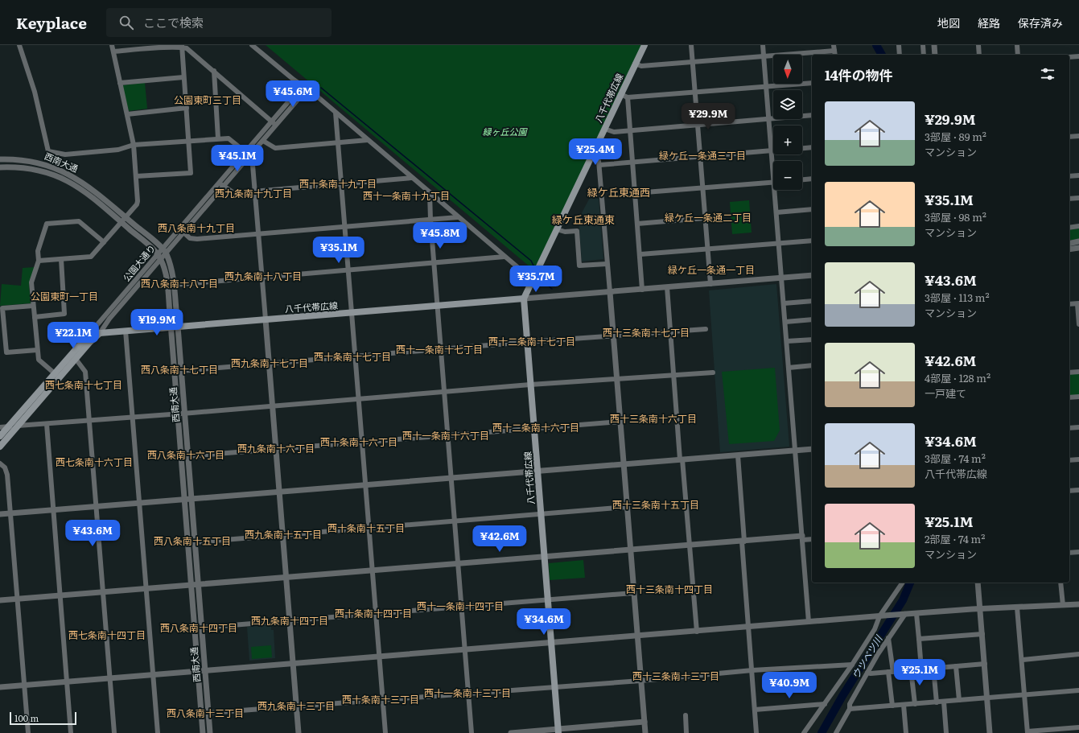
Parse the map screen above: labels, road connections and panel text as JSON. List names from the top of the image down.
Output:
{
  "streets": {
    "main road": ["八千代帯広線"],
    "street": ["西南大通", "公園大通り"]
  },
  "crossings": [
    ["八千代帯広線", "西南大通"],
    ["八千代帯広線", "公園大通り"],
    ["西南大通", "公園大通り"]
  ],
  "districts": [
    "公園東町三丁目",
    "緑ケ丘一条通三丁目",
    "西十条南十九丁目",
    "緑ケ丘東通西",
    "西九条南十九丁目",
    "西十一条南十九丁目",
    "緑ケ丘一条通二丁目",
    "緑ケ丘東通東",
    "西八条南十九丁目",
    "緑ケ丘一条通一丁目",
    "西九条南十八丁目",
    "西八条南十八丁目",
    "公園東町一丁目",
    "西十三条南十七丁目",
    "西十二条南十七丁目",
    "西十一条南十七丁目",
    "西十条南十七丁目",
    "西九条南十七丁目",
    "西八条南十七丁目",
    "西七条南十七丁目",
    "西十三条南十六丁目",
    "西十二条南十六丁目",
    "西十一条南十六丁目",
    "西十条南十六丁目",
    "西九条南十六丁目",
    "西八条南十六丁目",
    "西七条南十六丁目",
    "西十三条南十五丁目",
    "西十条南十五丁目",
    "西九条南十五丁目",
    "西八条南十五丁目",
    "西十三条南十四丁目",
    "西十一条南十四丁目",
    "西十条南十四丁目",
    "西九条南十四丁目",
    "西八条南十四丁目",
    "西七条南十四丁目",
    "西十三条南十三丁目",
    "西十一条南十三丁目",
    "西十条南十三丁目",
    "西九条南十三丁目",
    "西八条南十三丁目"
  ],
  "water": ["ウツベツ川"],
  "parks": ["緑ヶ丘公園"],
  "scale_bar": "100 m",
  "north": "bottom",
  "page": {
    "header": "Keyplace",
    "search": "ここで検索",
    "nav": ["地図", "経路", "保存済み"],
    "map_buttons": ["+", "−"],
    "heading": "14件の物件",
    "price": [
      "¥45.6M",
      "¥29.9M",
      "¥25.4M",
      "¥45.1M",
      "¥45.8M",
      "¥35.1M",
      "¥35.7M",
      "¥19.9M",
      "¥22.1M",
      "¥43.6M",
      "¥42.6M",
      "¥34.6M",
      "¥25.1M",
      "¥40.9M"
    ],
    "list": [
      {
        "name": "¥29.9M",
        "note": "3部屋 · 89 m² · マンション"
      },
      {
        "name": "¥35.1M",
        "note": "3部屋 · 98 m² · マンション"
      },
      {
        "name": "¥43.6M",
        "note": "3部屋 · 113 m² · マンション"
      },
      {
        "name": "¥42.6M",
        "note": "4部屋 · 128 m² · 一戸建て"
      },
      {
        "name": "¥34.6M",
        "note": "3部屋 · 74 m² · 八千代帯広線"
      },
      {
        "name": "¥25.1M",
        "note": "2部屋 · 74 m² · マンション"
      }
    ],
    "scale": "100 m"
  }
}
